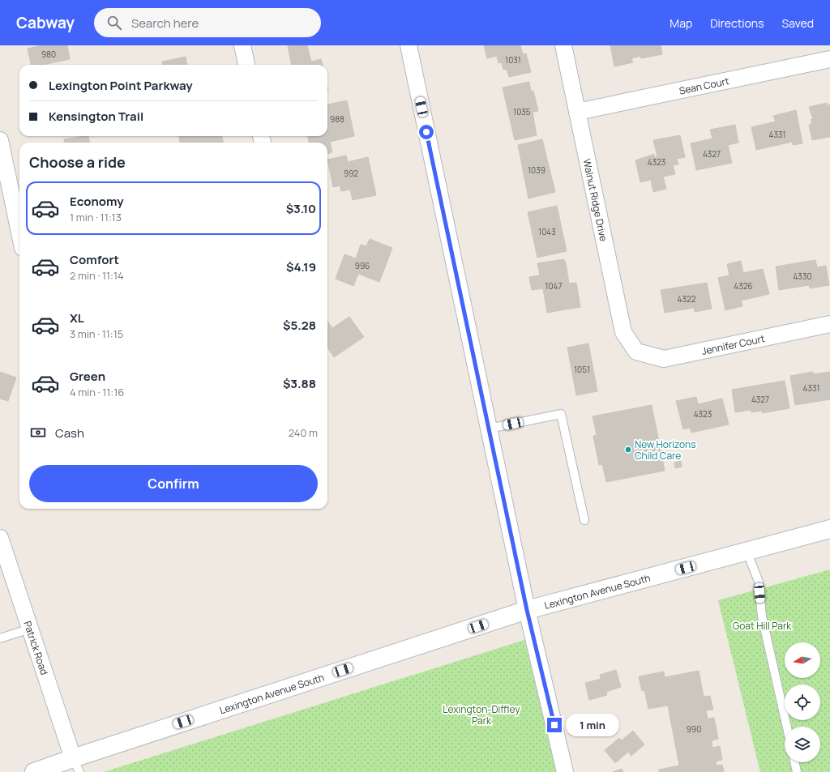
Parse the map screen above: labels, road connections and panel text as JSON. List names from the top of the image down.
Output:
{
  "streets": {
    "street": [
      "Sean Court",
      "Walnut Ridge Drive",
      "Jennifer Court",
      "Lexington Avenue South",
      "Patrick Road"
    ]
  },
  "crossings": [
    ["Sean Court", "Walnut Ridge Drive"],
    ["Walnut Ridge Drive", "Jennifer Court"],
    ["Lexington Avenue South", "Patrick Road"]
  ],
  "parks": ["Goat Hill Park", "Lexington-Diffley Park"],
  "places": ["New Horizons Child Care"],
  "house_numbers": [
    "980",
    "1031",
    "1035",
    "988",
    "4331",
    "4327",
    "4323",
    "1039",
    "992",
    "1043",
    "996",
    "4330",
    "1047",
    "4326",
    "4322",
    "1051",
    "4331",
    "4327",
    "4323",
    "990"
  ],
  "north": "left",
  "page": {
    "header": "Cabway",
    "search": "Search here",
    "nav": ["Map", "Directions", "Saved"],
    "banner": ["Lexington Point Parkway", "Kensington Trail"],
    "heading": "Choose a ride",
    "list": [
      {
        "name": "Economy",
        "note": "1 min · 11:13",
        "value": "$3.10"
      },
      {
        "name": "Comfort",
        "note": "2 min · 11:14",
        "value": "$4.19"
      },
      {
        "name": "XL",
        "note": "3 min · 11:15",
        "value": "$5.28"
      },
      {
        "name": "Green",
        "note": "4 min · 11:16",
        "value": "$3.88"
      }
    ],
    "pay": ["Cash", "240 m"],
    "buttons": "Confirm",
    "bubble": "1 min"
  }
}
